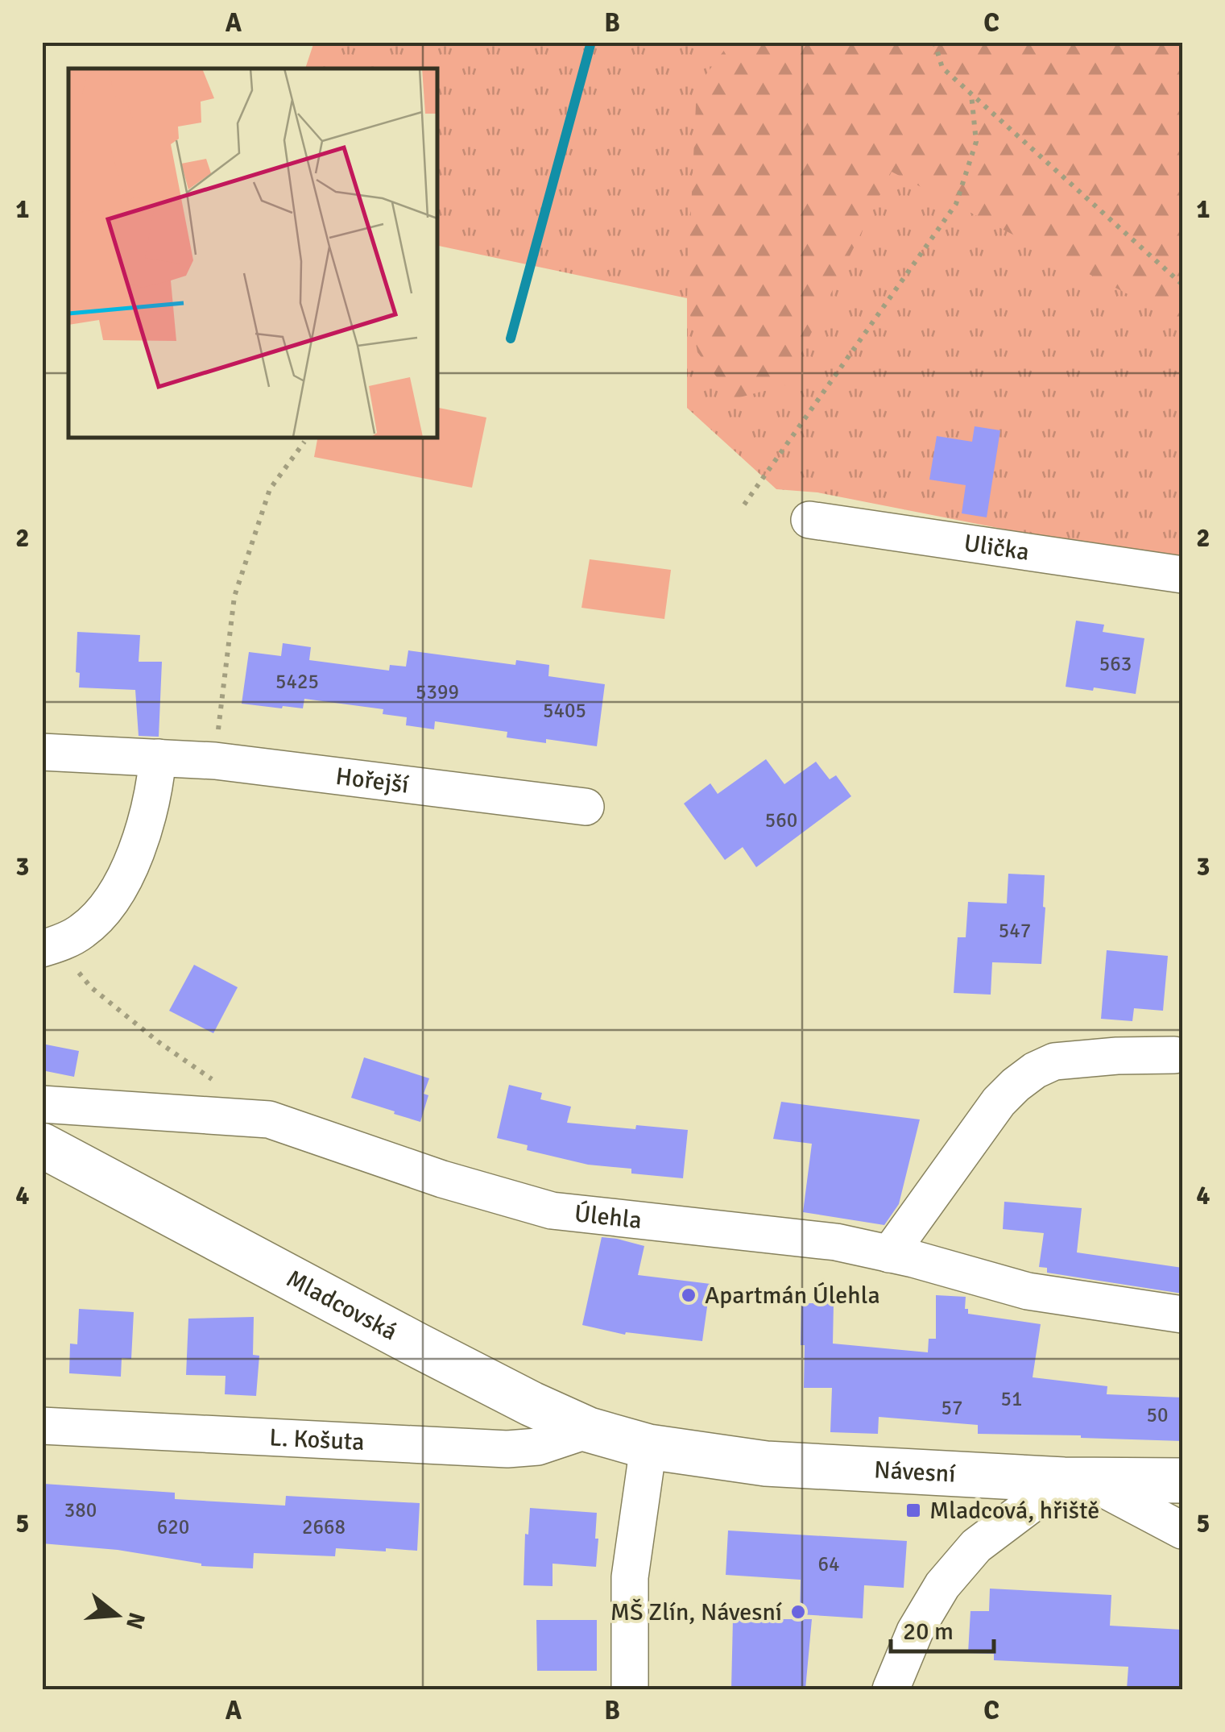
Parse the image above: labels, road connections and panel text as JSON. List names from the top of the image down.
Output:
{
  "streets": {
    "street": [
      "Ulička",
      "Hořejší",
      "Úlehla",
      "Mladcovská",
      "L. Košuta",
      "Návesní"
    ]
  },
  "crossings": [
    ["Mladcovská", "L. Košuta"],
    ["Mladcovská", "Návesní"]
  ],
  "places": {
    "other": ["Apartmán Úlehla", "MŠ Zlín, Návesní"],
    "transit": ["Mladcová, hřiště"]
  },
  "house_numbers": [
    "563",
    "5425",
    "5399",
    "5405",
    "560",
    "547",
    "51",
    "57",
    "50",
    "380",
    "620",
    "2668",
    "64"
  ],
  "scale_bar": "20 m",
  "north": "right",
  "grid": {
    "columns": ["A", "B", "C"],
    "rows": [
      "1",
      "2",
      "3",
      "4",
      "5"
    ]
  }
}
